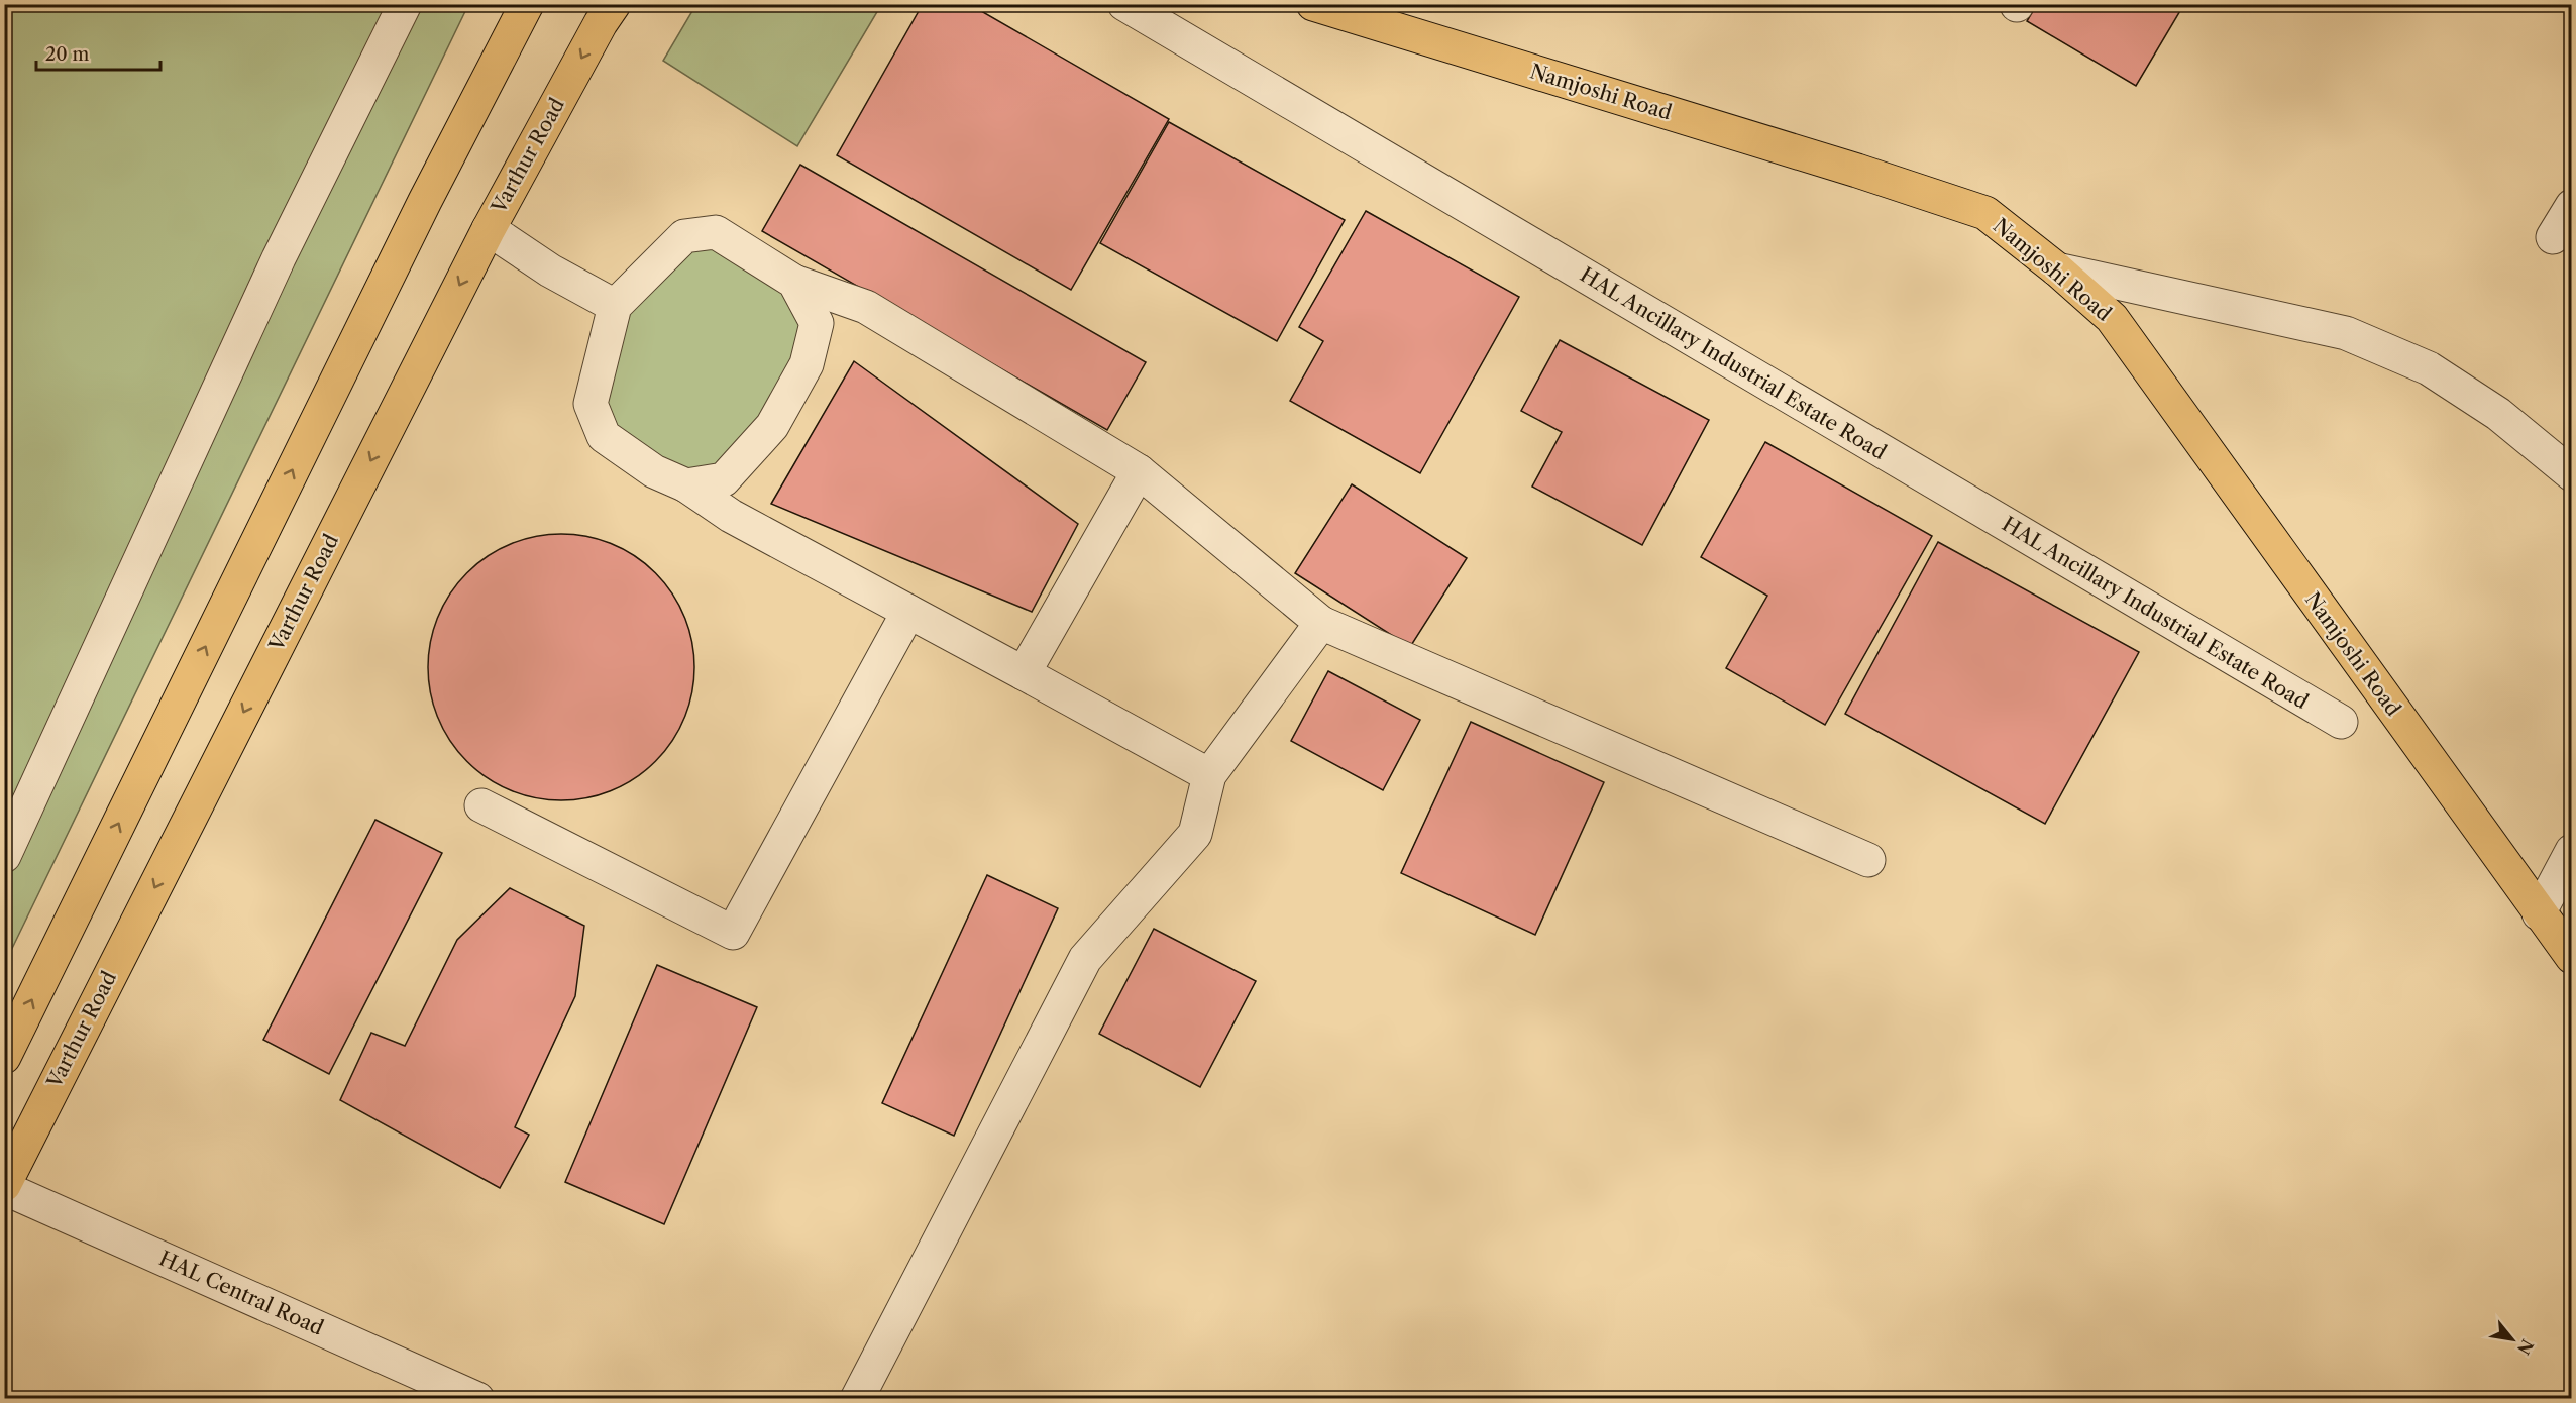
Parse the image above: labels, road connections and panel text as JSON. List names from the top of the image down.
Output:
{
  "streets": {
    "main road": ["Namjoshi Road", "Varthur Road"],
    "street": ["HAL Ancillary Industrial Estate Road", "HAL Central Road"]
  },
  "crossings": [
    ["Varthur Road", "HAL Central Road"]
  ],
  "scale_bar": "20 m",
  "north": "bottom right"
}
